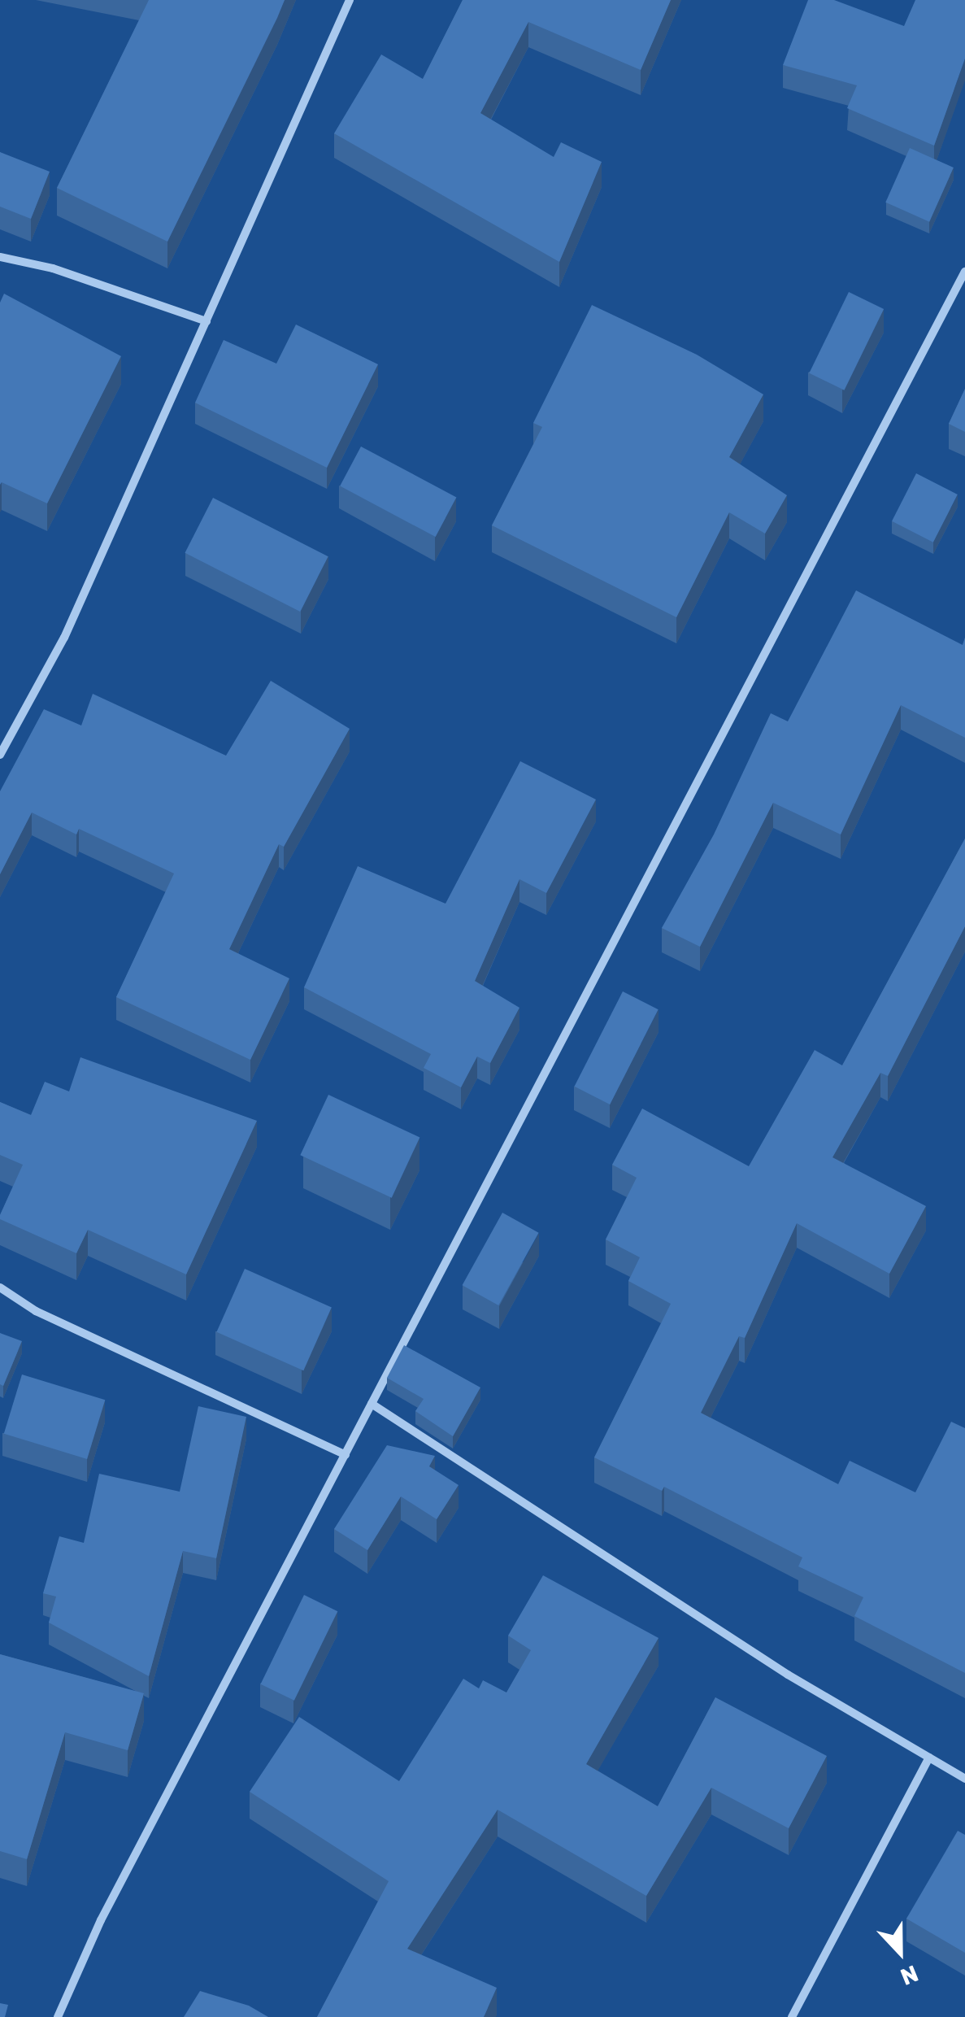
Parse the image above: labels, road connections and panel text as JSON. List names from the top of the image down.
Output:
{
  "north": "bottom"
}
